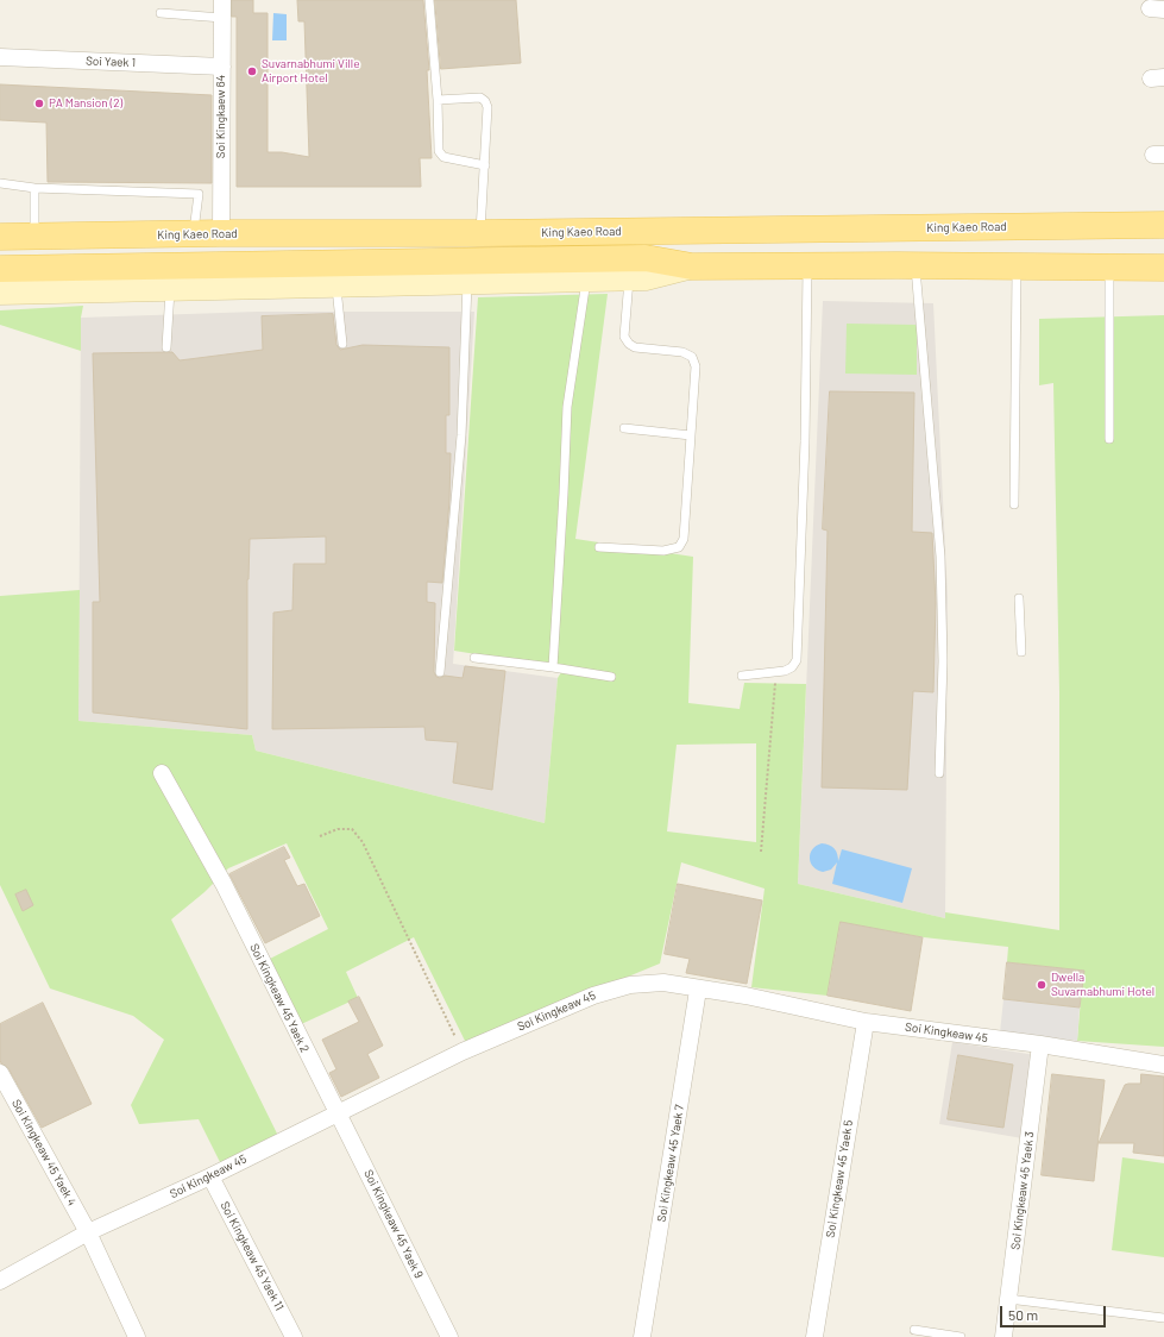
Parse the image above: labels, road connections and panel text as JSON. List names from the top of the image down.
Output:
{
  "streets": {
    "main road": ["King Kaeo Road"],
    "street": [
      "Soi Yaek 1",
      "Soi Kingkaew 64",
      "Soi Kingkeaw 45 Yaek 2",
      "Soi Kingkeaw 45",
      "Soi Kingkeaw 45 Yaek 4",
      "Soi Kingkeaw 45 Yaek 7",
      "Soi Kingkeaw 45 Yaek 5",
      "Soi Kingkeaw 45 Yaek 3",
      "Soi Kingkeaw 45 Yaek 9",
      "Soi Kingkeaw 45 Yaek 11"
    ]
  },
  "crossings": [
    ["Soi Yaek 1", "Soi Kingkaew 64"],
    ["Soi Kingkaew 64", "King Kaeo Road"],
    ["Soi Kingkeaw 45 Yaek 2", "Soi Kingkeaw 45"],
    ["Soi Kingkeaw 45 Yaek 2", "Soi Kingkeaw 45 Yaek 9"],
    ["Soi Kingkeaw 45", "Soi Kingkeaw 45 Yaek 4"],
    ["Soi Kingkeaw 45", "Soi Kingkeaw 45 Yaek 7"],
    ["Soi Kingkeaw 45", "Soi Kingkeaw 45 Yaek 5"],
    ["Soi Kingkeaw 45", "Soi Kingkeaw 45 Yaek 3"],
    ["Soi Kingkeaw 45", "Soi Kingkeaw 45 Yaek 9"],
    ["Soi Kingkeaw 45", "Soi Kingkeaw 45 Yaek 11"]
  ],
  "places": ["Suvarnabhumi Ville Airport Hotel", "PA Mansion (2)", "Dwella Suvarnabhumi Hotel"],
  "scale_bar": "50 m"
}
